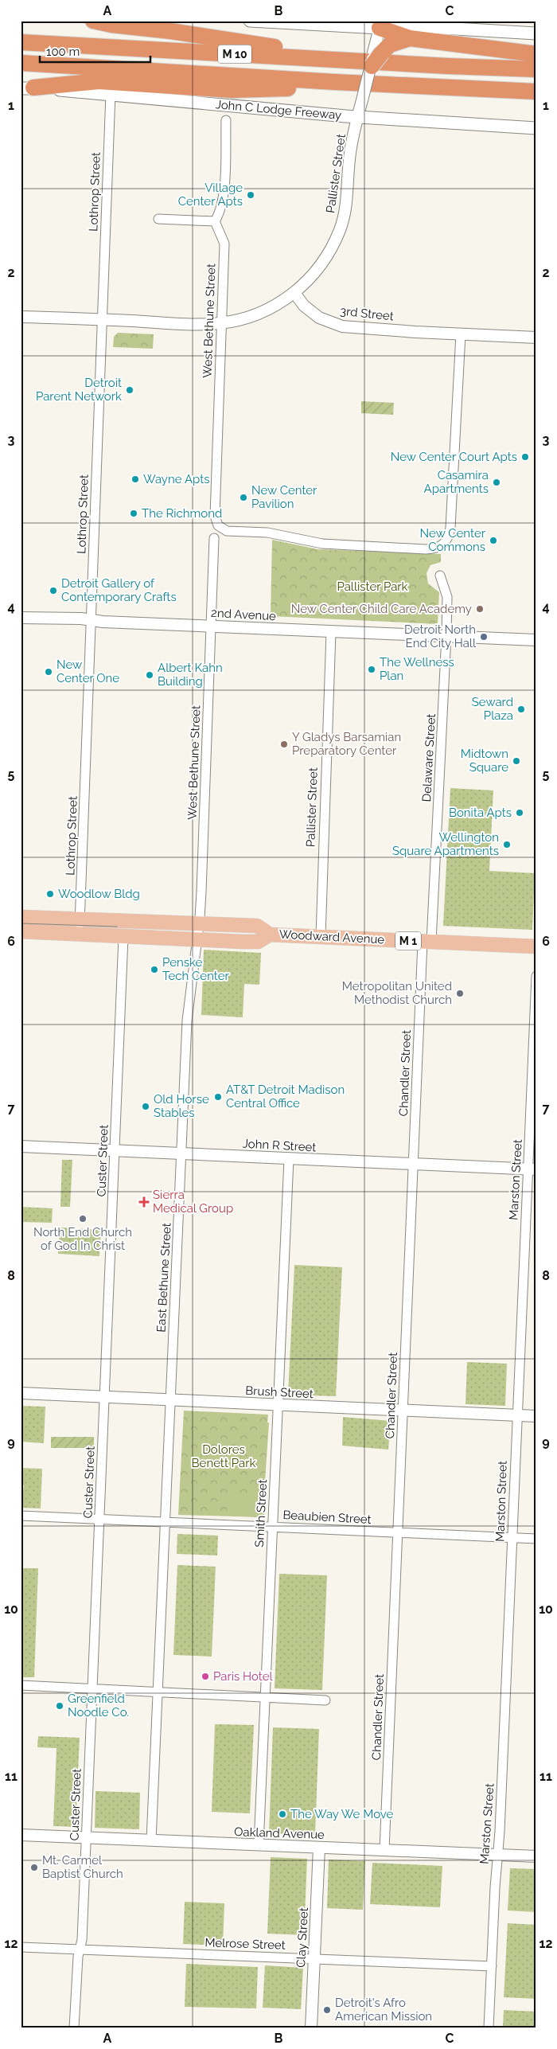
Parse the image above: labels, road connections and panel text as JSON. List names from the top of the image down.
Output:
{
  "streets": {
    "highway": ["M 10"],
    "main road": ["John C Lodge Freeway", "Woodward Avenue", "M 1"],
    "street": [
      "Pallister Street",
      "Lothrop Street",
      "3rd Street",
      "West Bethune Street",
      "2nd Avenue",
      "Delaware Street",
      "Chandler Street",
      "John R Street",
      "Custer Street",
      "Marston Street",
      "East Bethune Street",
      "Brush Street",
      "Smith Street",
      "Beaubien Street",
      "Oakland Avenue",
      "Clay Street",
      "Melrose Street"
    ]
  },
  "crossings": [
    ["John C Lodge Freeway", "Pallister Street"],
    ["John C Lodge Freeway", "Lothrop Street"],
    ["Pallister Street", "3rd Street"],
    ["Pallister Street", "2nd Avenue"],
    ["Pallister Street", "Woodward Avenue"],
    ["Lothrop Street", "2nd Avenue"],
    ["Lothrop Street", "Woodward Avenue"],
    ["3rd Street", "West Bethune Street"],
    ["West Bethune Street", "2nd Avenue"],
    ["West Bethune Street", "Woodward Avenue"],
    ["West Bethune Street", "East Bethune Street"],
    ["2nd Avenue", "Delaware Street"],
    ["Delaware Street", "Woodward Avenue"],
    ["Delaware Street", "Chandler Street"],
    ["Woodward Avenue", "Chandler Street"],
    ["Woodward Avenue", "Custer Street"],
    ["Woodward Avenue", "East Bethune Street"],
    ["Chandler Street", "John R Street"],
    ["Chandler Street", "Brush Street"],
    ["Chandler Street", "Beaubien Street"],
    ["Chandler Street", "Oakland Avenue"],
    ["John R Street", "Custer Street"],
    ["John R Street", "Marston Street"],
    ["John R Street", "East Bethune Street"],
    ["John R Street", "Smith Street"],
    ["Custer Street", "Brush Street"],
    ["Custer Street", "Beaubien Street"],
    ["Custer Street", "Oakland Avenue"],
    ["Custer Street", "Melrose Street"],
    ["Marston Street", "Brush Street"],
    ["Marston Street", "Beaubien Street"],
    ["Marston Street", "Oakland Avenue"],
    ["Marston Street", "Melrose Street"],
    ["East Bethune Street", "Brush Street"],
    ["East Bethune Street", "Beaubien Street"],
    ["East Bethune Street", "Oakland Avenue"],
    ["Brush Street", "Smith Street"],
    ["Smith Street", "Beaubien Street"],
    ["Smith Street", "Oakland Avenue"],
    ["Oakland Avenue", "Clay Street"],
    ["Clay Street", "Melrose Street"]
  ],
  "parks": ["Pallister Park", "Dolores Benett Park"],
  "places": {
    "other": [
      "Village Center Apts",
      "Detroit Parent Network",
      "New Center Court Apts",
      "Wayne Apts",
      "Casamira Apartments",
      "New Center Pavilion",
      "The Richmond",
      "New Center Commons",
      "Detroit Gallery of Contemporary Crafts",
      "New Center Child Care Academy",
      "Detroit North End City Hall",
      "The Wellness Plan",
      "New Center One",
      "Albert Kahn Building",
      "Seward Plaza",
      "Y Gladys Barsamian Preparatory Center",
      "Midtown Square",
      "Bonita Apts",
      "Wellington Square Apartments",
      "Woodlow Bldg",
      "Penske Tech Center",
      "Metropolitan United Methodist Church",
      "AT&T Detroit Madison Central Office",
      "Old Horse Stables",
      "North End Church of God In Christ",
      "Paris Hotel",
      "Greenfield Noodle Co.",
      "The Way We Move",
      "Mt. Carmel Baptist Church",
      "Detroit's Afro American Mission"
    ],
    "health": ["Sierra Medical Group"]
  },
  "scale_bar": "100 m",
  "grid": {
    "columns": ["A", "B", "C"],
    "rows": [
      "1",
      "2",
      "3",
      "4",
      "5",
      "6",
      "7",
      "8",
      "9",
      "10",
      "11",
      "12"
    ]
  }
}
